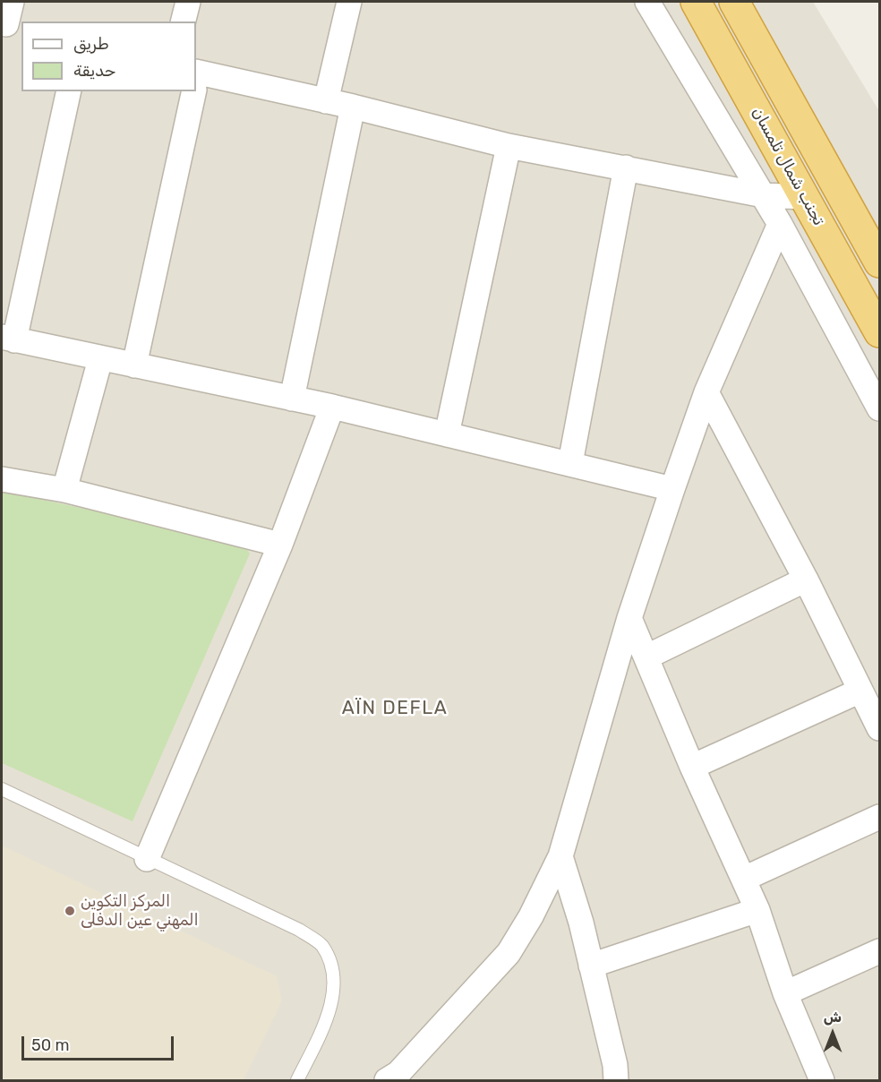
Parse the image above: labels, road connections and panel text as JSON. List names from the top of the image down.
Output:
{
  "streets": {
    "highway": ["تجنب شمال تلمسان"]
  },
  "districts": ["AÏN DEFLA"],
  "places": ["المركز التكوين المهني عين الدفلى"],
  "legend": ["طريق", "حديقة"],
  "scale_bar": "50 m",
  "north": "top"
}
